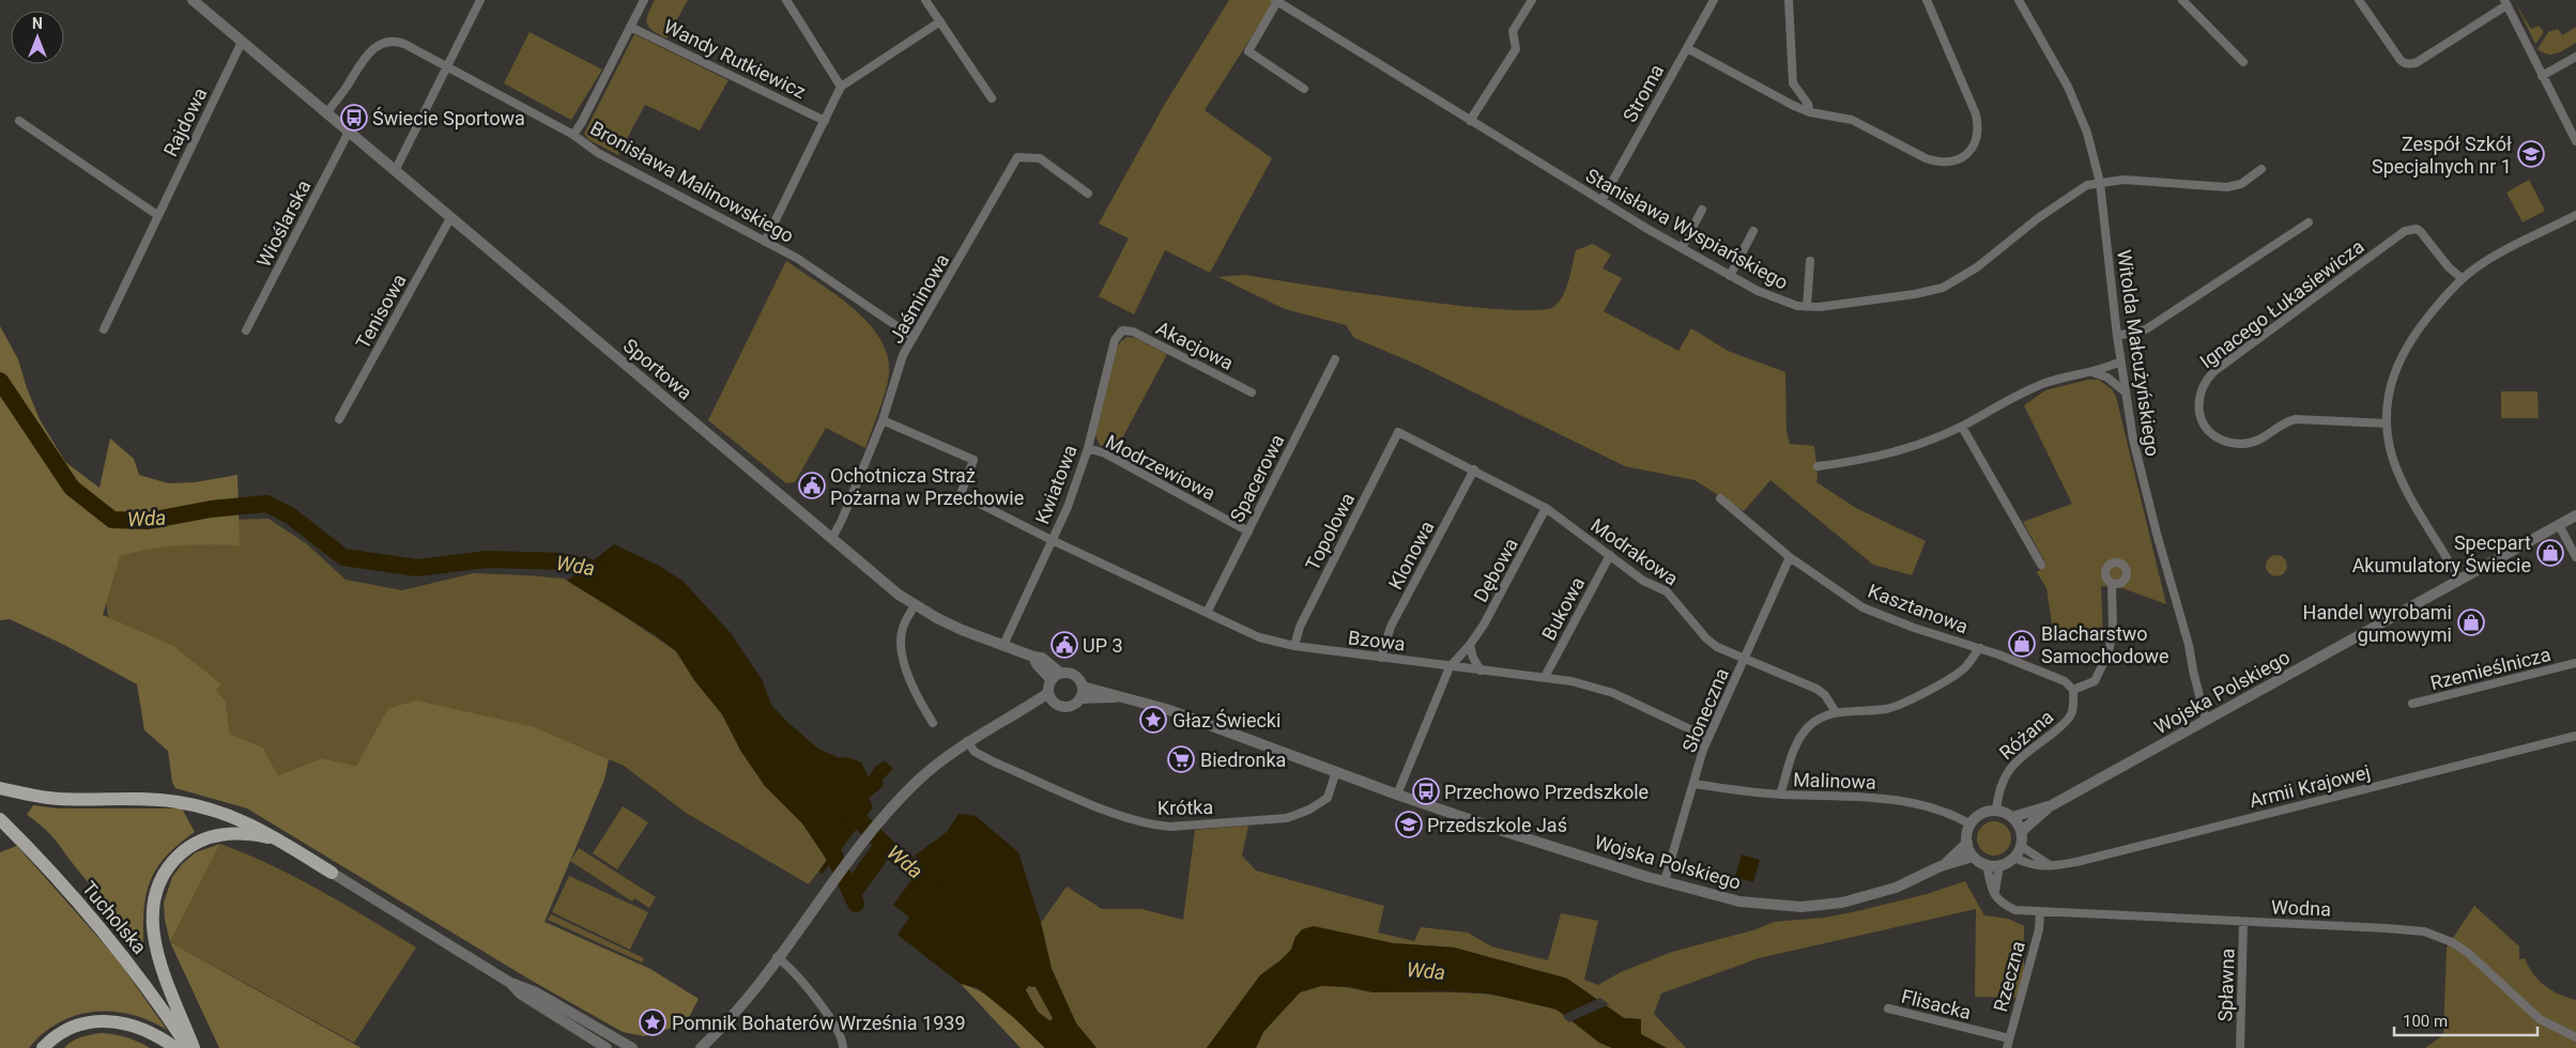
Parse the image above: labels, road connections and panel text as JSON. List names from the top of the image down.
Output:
{
  "streets": {
    "main road": ["Tucholska"],
    "street": [
      "Wandy Rutkiewicz",
      "Stroma",
      "Rajdowa",
      "Bronisława Malinowskiego",
      "Wioślarska",
      "Stanisława Wyspiańskiego",
      "Jaśminowa",
      "Ignacego Łukasiewicza",
      "Tenisowa",
      "Akacjowa",
      "Witolda Małcużyńskiego",
      "Sportowa",
      "Modrzewiowa",
      "Spacerowa",
      "Kwiatowa",
      "Topolowa",
      "Modrakowa",
      "Klonowa",
      "Dębowa",
      "Bukowa",
      "Kasztanowa",
      "Bzowa",
      "Rzemieślnicza",
      "Wojska Polskiego",
      "Słoneczna",
      "Różana",
      "Malinowa",
      "Armii Krajowej",
      "Krótka",
      "Wodna",
      "Rzeczna",
      "Spławna",
      "Flisacka"
    ]
  },
  "crossings": [
    ["Stroma", "Stanisława Wyspiańskiego"],
    ["Rajdowa", "Sportowa"],
    ["Bronisława Malinowskiego", "Jaśminowa"],
    ["Bronisława Malinowskiego", "Sportowa"],
    ["Wioślarska", "Sportowa"],
    ["Stanisława Wyspiańskiego", "Witolda Małcużyńskiego"],
    ["Jaśminowa", "Sportowa"],
    ["Jaśminowa", "Bzowa"],
    ["Tenisowa", "Sportowa"],
    ["Akacjowa", "Kwiatowa"],
    ["Witolda Małcużyńskiego", "Wojska Polskiego"],
    ["Sportowa", "Kwiatowa"],
    ["Sportowa", "Wojska Polskiego"],
    ["Modrzewiowa", "Spacerowa"],
    ["Modrzewiowa", "Kwiatowa"],
    ["Spacerowa", "Bzowa"],
    ["Kwiatowa", "Bzowa"],
    ["Topolowa", "Modrakowa"],
    ["Topolowa", "Bzowa"],
    ["Modrakowa", "Klonowa"],
    ["Modrakowa", "Dębowa"],
    ["Modrakowa", "Bukowa"],
    ["Modrakowa", "Słoneczna"],
    ["Klonowa", "Bzowa"],
    ["Dębowa", "Bzowa"],
    ["Dębowa", "Wojska Polskiego"],
    ["Bukowa", "Bzowa"],
    ["Kasztanowa", "Słoneczna"],
    ["Kasztanowa", "Różana"],
    ["Bzowa", "Słoneczna"],
    ["Wojska Polskiego", "Słoneczna"],
    ["Wojska Polskiego", "Różana"],
    ["Wojska Polskiego", "Malinowa"],
    ["Wojska Polskiego", "Armii Krajowej"],
    ["Wojska Polskiego", "Krótka"],
    ["Słoneczna", "Malinowa"],
    ["Różana", "Malinowa"],
    ["Różana", "Armii Krajowej"],
    ["Malinowa", "Armii Krajowej"],
    ["Wodna", "Rzeczna"],
    ["Wodna", "Spławna"],
    ["Rzeczna", "Flisacka"]
  ],
  "water": ["Wda"],
  "places": {
    "bus stop": ["Świecie Sportowa", "Przechowo Przedszkole"],
    "school or university": ["Zespół Szkół Specjalnych nr 1", "Przedszkole Jaś"],
    "public building": ["Ochotnicza Straż Pożarna w Przechowie", "UP 3"],
    "shop": ["Specpart Akumulatory Świecie", "Handel wyrobami gumowymi", "Blacharstwo Samochodowe"],
    "place": ["Głaz Świecki", "Pomnik Bohaterów Września 1939"],
    "supermarket": ["Biedronka"]
  },
  "scale_bar": "100 m",
  "north": "top"
}
